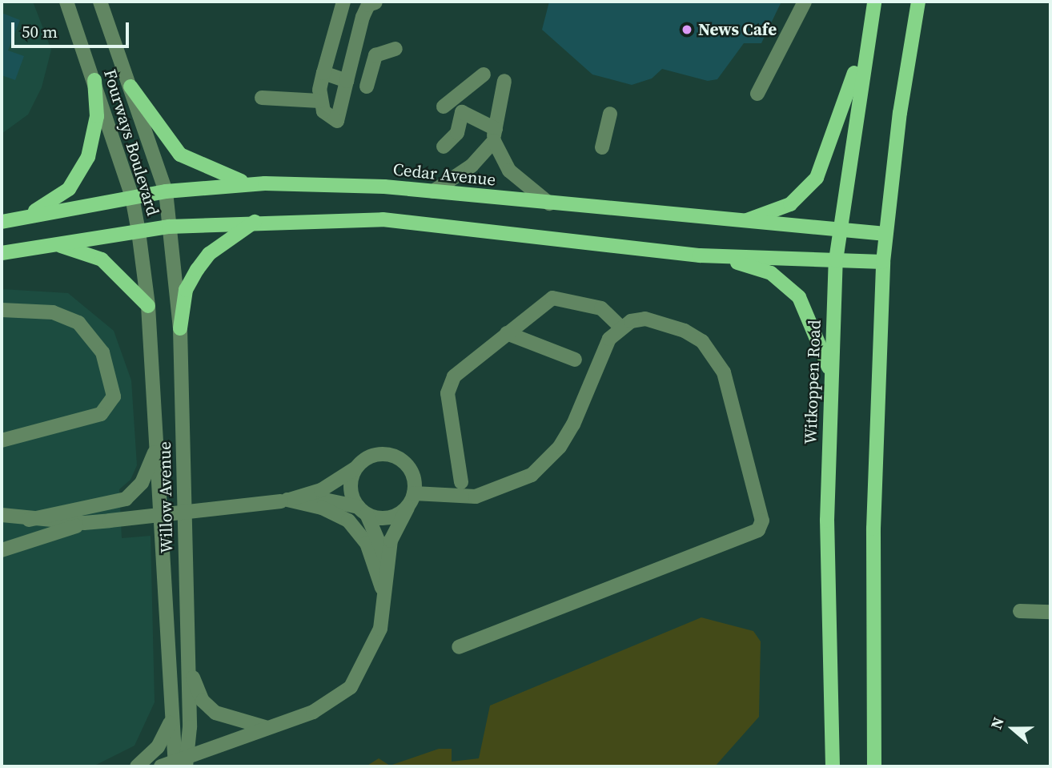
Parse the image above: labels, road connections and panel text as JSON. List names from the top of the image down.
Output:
{
  "streets": {
    "main road": ["Cedar Avenue", "Witkoppen Road"],
    "street": ["Fourways Boulevard", "Willow Avenue"]
  },
  "crossings": [
    ["Fourways Boulevard", "Cedar Avenue"],
    ["Fourways Boulevard", "Willow Avenue"],
    ["Cedar Avenue", "Witkoppen Road"]
  ],
  "places": ["News Cafe"],
  "scale_bar": "50 m",
  "north": "left"
}
